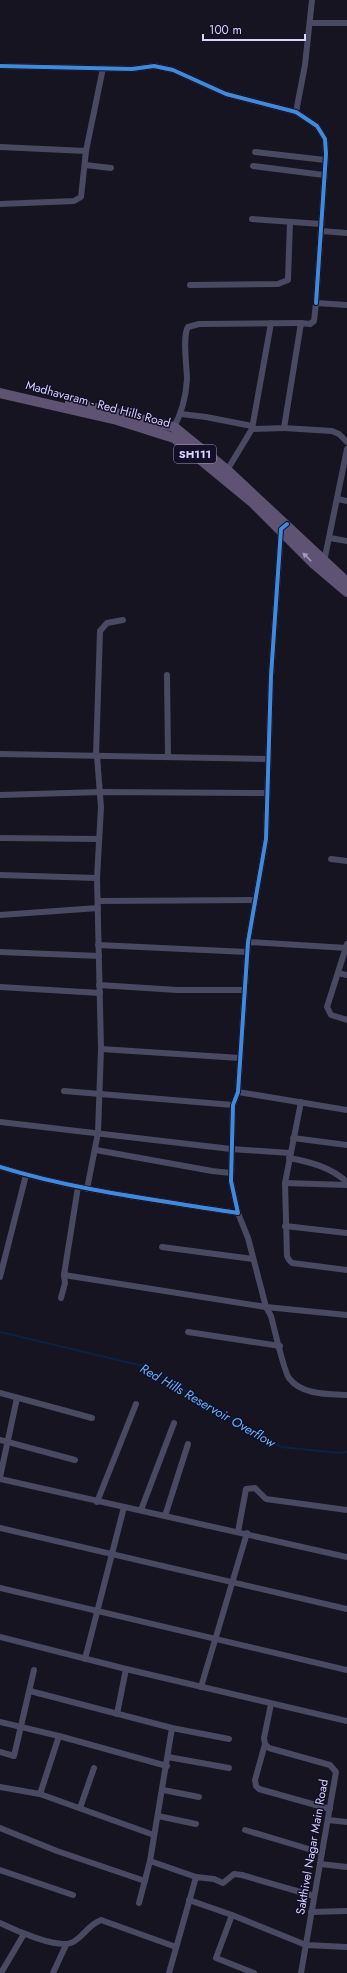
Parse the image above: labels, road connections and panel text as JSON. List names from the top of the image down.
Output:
{
  "streets": {
    "main road": ["Madhavaram - Red Hills Road", "SH111"],
    "street": ["Sakthivel Nagar Main Road"]
  },
  "water": ["Red Hills Reservoir Overflow"],
  "scale_bar": "100 m"
}
